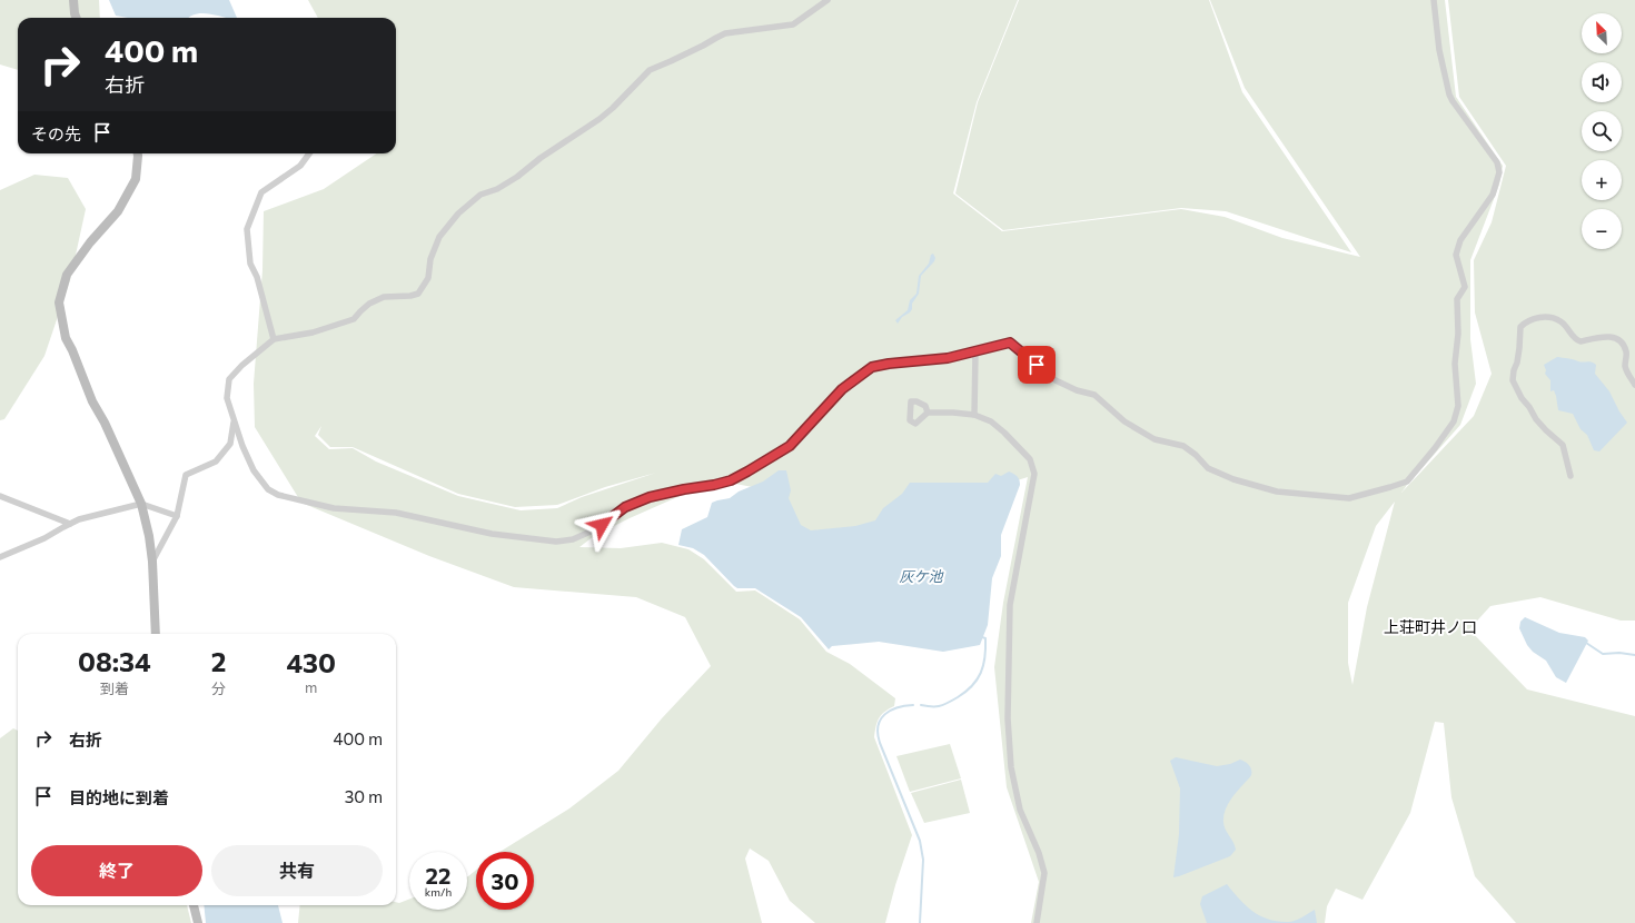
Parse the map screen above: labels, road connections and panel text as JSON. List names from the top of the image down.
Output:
{
  "districts": ["上荘町井ノ口"],
  "water": ["灰ケ池"],
  "north": "top left",
  "page": {
    "map_buttons": ["+", "−"],
    "turn": ["400 m", "右折"],
    "then": "その先",
    "eta": [
      "08:34",
      "到着",
      "2",
      "分",
      "430",
      "m"
    ],
    "list": [
      {
        "name": "右折",
        "value": "400 m"
      },
      {
        "name": "目的地に到着",
        "value": "30 m"
      }
    ],
    "buttons": ["終了", "共有"],
    "speed": "22 km/h",
    "limit": "30"
  }
}
